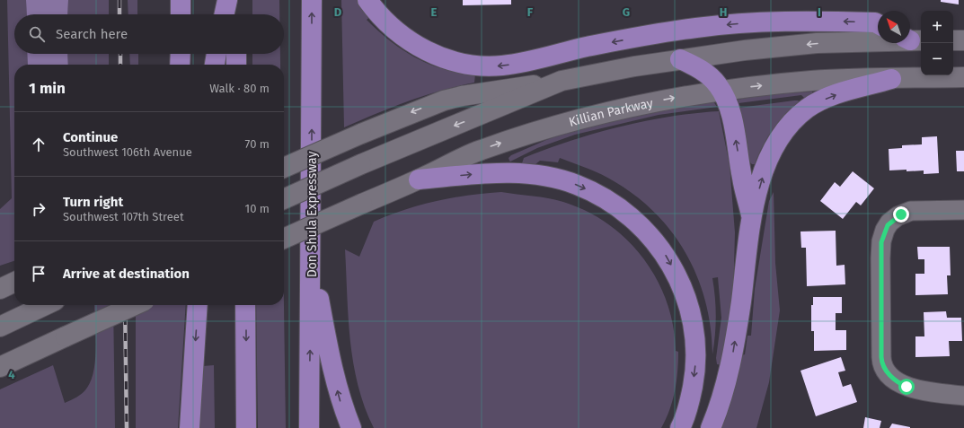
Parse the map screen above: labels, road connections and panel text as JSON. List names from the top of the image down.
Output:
{
  "streets": {
    "highway": ["Don Shula Expressway"],
    "main road": ["Killian Parkway"]
  },
  "north": "top left",
  "page": {
    "map_buttons": ["+", "−"],
    "search": "Search here",
    "heading": ["1 min", "Walk · 80 m"],
    "list": [
      ["Continue", "Southwest 106th Avenue", "70 m"],
      ["Turn right", "Southwest 107th Street", "10 m"],
      "Arrive at destination"
    ]
  },
  "grid": {
    "columns": [
      "D",
      "E",
      "F",
      "G",
      "H",
      "I"
    ],
    "rows": ["4"]
  }
}
